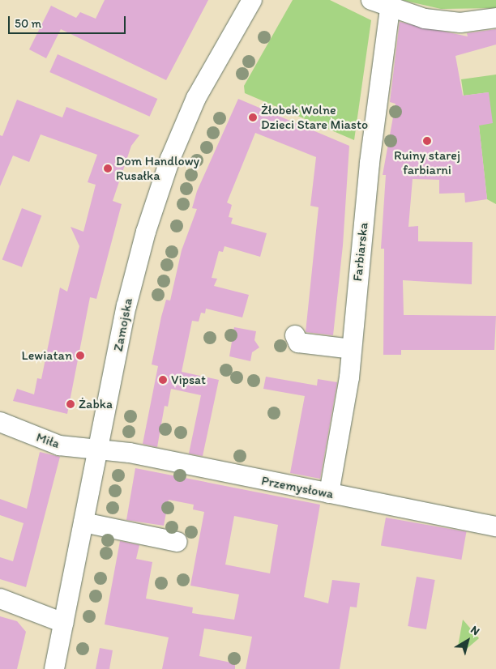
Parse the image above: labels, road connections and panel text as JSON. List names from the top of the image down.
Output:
{
  "streets": {
    "street": [
      "Farbiarska",
      "Zamojska",
      "Miła",
      "Przemysłowa"
    ]
  },
  "crossings": [
    ["Farbiarska", "Przemysłowa"],
    ["Zamojska", "Miła"],
    ["Zamojska", "Przemysłowa"],
    ["Miła", "Przemysłowa"]
  ],
  "places": [
    "Żłobek Wolne Dzieci Stare Miasto",
    "Ruiny starej farbiarni",
    "Dom Handlowy Rusałka",
    "Lewiatan",
    "Vipsat",
    "Żabka"
  ],
  "scale_bar": "50 m",
  "north": "top right"
}
